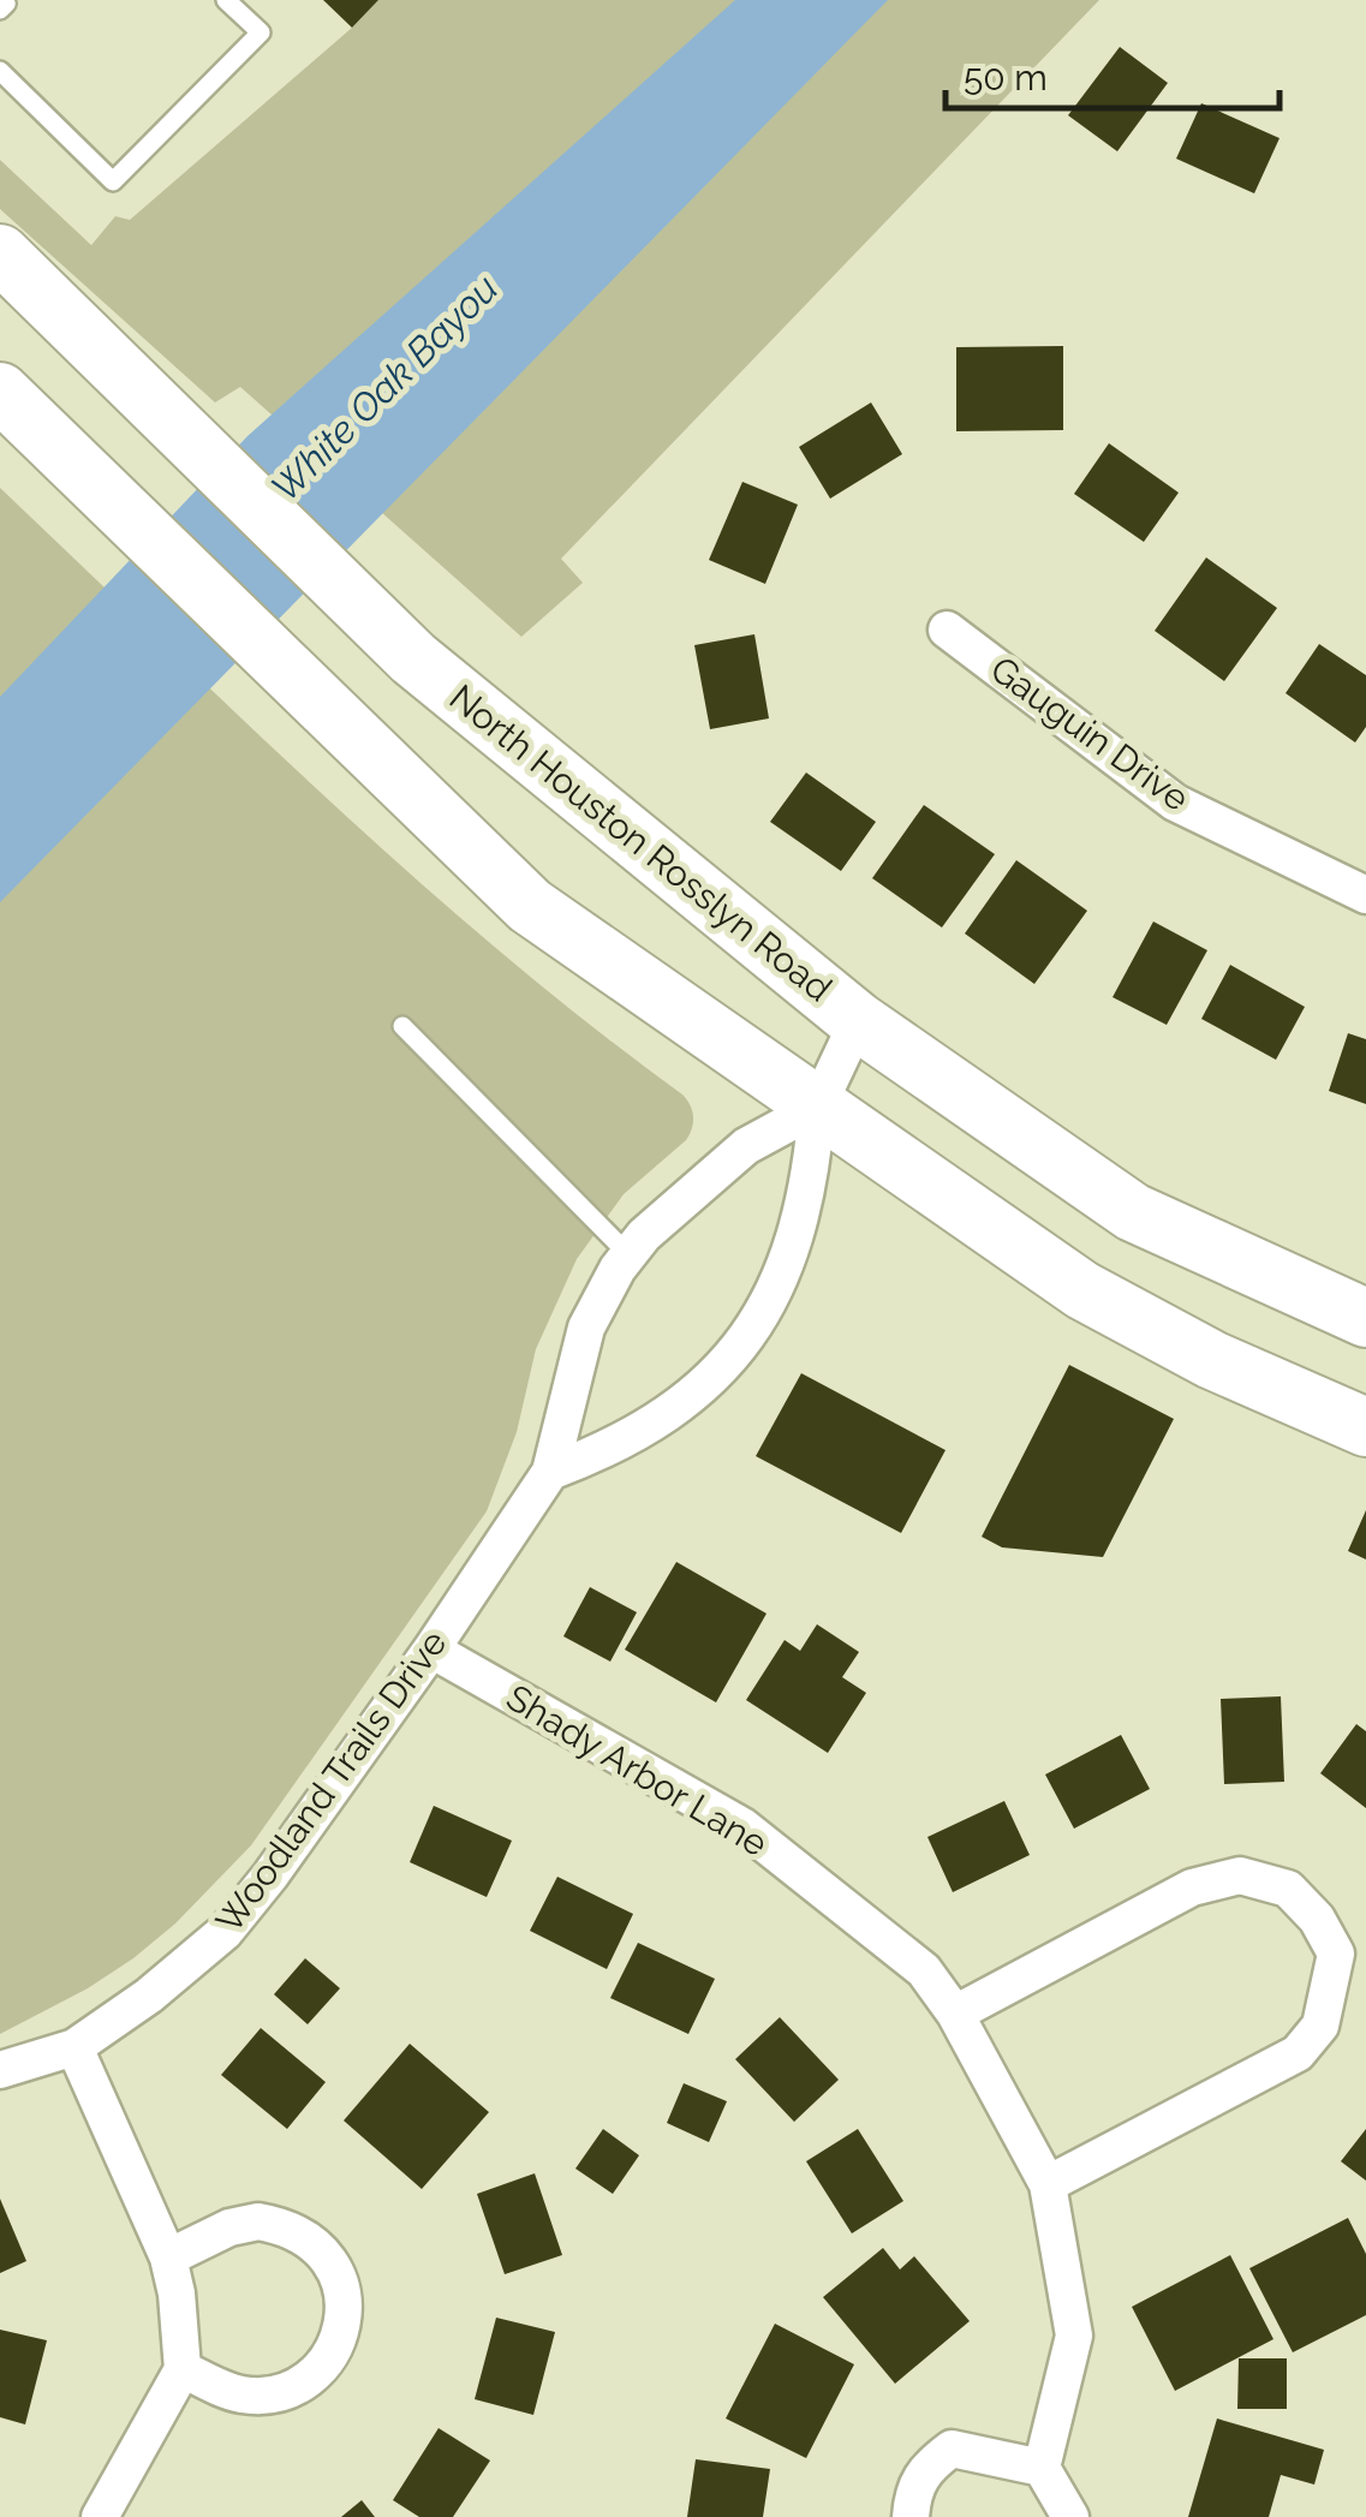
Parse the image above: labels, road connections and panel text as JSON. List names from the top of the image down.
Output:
{
  "streets": {
    "main road": ["North Houston Rosslyn Road"],
    "street": ["Gauguin Drive", "Shady Arbor Lane", "Woodland Trails Drive"]
  },
  "crossings": [
    ["Shady Arbor Lane", "Woodland Trails Drive"]
  ],
  "water": ["White Oak Bayou"],
  "scale_bar": "50 m"
}
